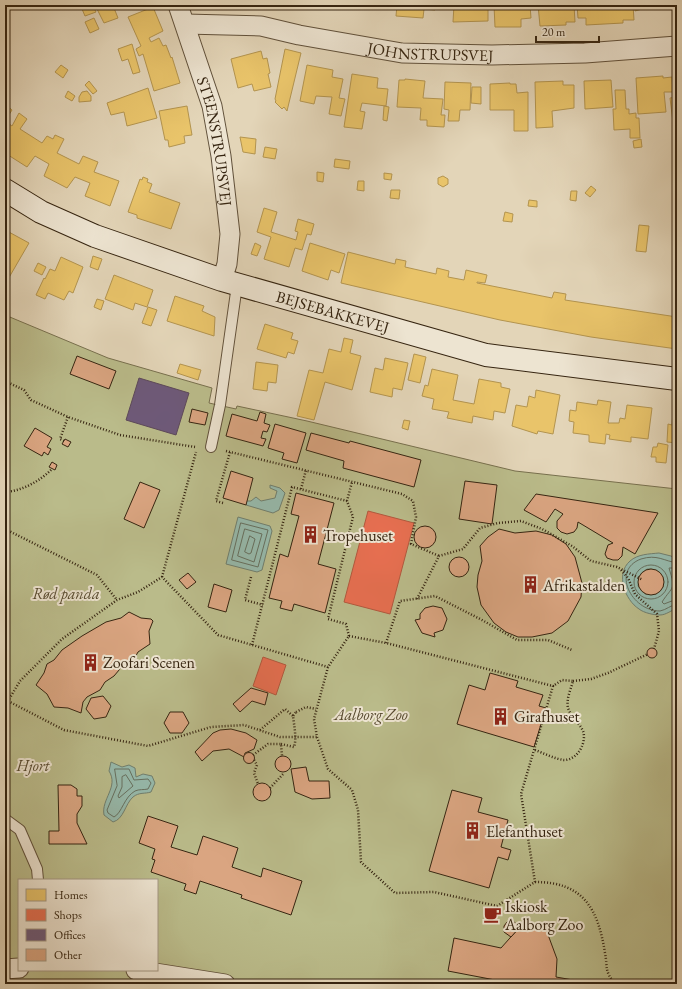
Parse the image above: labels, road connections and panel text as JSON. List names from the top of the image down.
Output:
{
  "streets": {
    "street": ["JOHNSTRUPSVEJ", "STEENSTRUPSVEJ", "BEJSEBAKKEVEJ"]
  },
  "crossings": [
    ["JOHNSTRUPSVEJ", "STEENSTRUPSVEJ"],
    ["STEENSTRUPSVEJ", "BEJSEBAKKEVEJ"]
  ],
  "parks": ["Rød panda", "Aalborg Zoo", "Hjort"],
  "places": {
    "building": [
      "Tropehuset",
      "Afrikastalden",
      "Zoofari Scenen",
      "Girafhuset",
      "Elefanthuset"
    ],
    "cafe": ["Iskiosk Aalborg Zoo"]
  },
  "legend": [
    "Homes",
    "Shops",
    "Offices",
    "Other"
  ],
  "scale_bar": "20 m"
}
